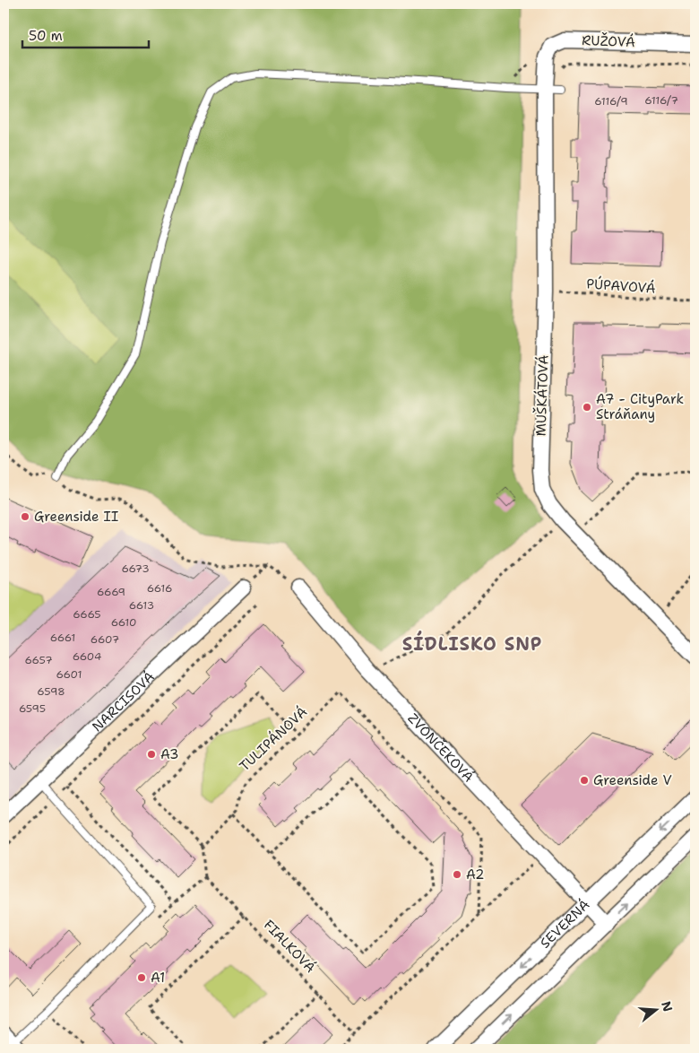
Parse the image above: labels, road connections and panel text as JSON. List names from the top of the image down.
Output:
{
  "streets": {
    "street": [
      "RUŽOVÁ",
      "MUŠKÁTOVÁ",
      "NARCISOVÁ",
      "ZVONČEKOVÁ",
      "SEVERNÁ"
    ],
    "path": ["PÚPAVOVÁ", "TULIPÁNOVÁ", "FIALKOVÁ"]
  },
  "crossings": [
    ["RUŽOVÁ", "MUŠKÁTOVÁ"],
    ["PÚPAVOVÁ", "MUŠKÁTOVÁ"],
    ["ZVONČEKOVÁ", "SEVERNÁ"]
  ],
  "districts": ["SÍDLISKO SNP"],
  "places": [
    "A7 - CityPark Stráňany",
    "Greenside II",
    "A3",
    "Greenside V",
    "A2",
    "A1"
  ],
  "house_numbers": [
    "6116/7",
    "6116/9",
    "6673",
    "6616",
    "6669",
    "6613",
    "6665",
    "6610",
    "6661",
    "6607",
    "6604",
    "6657",
    "6601",
    "6598",
    "6595"
  ],
  "scale_bar": "50 m",
  "north": "right"
}
